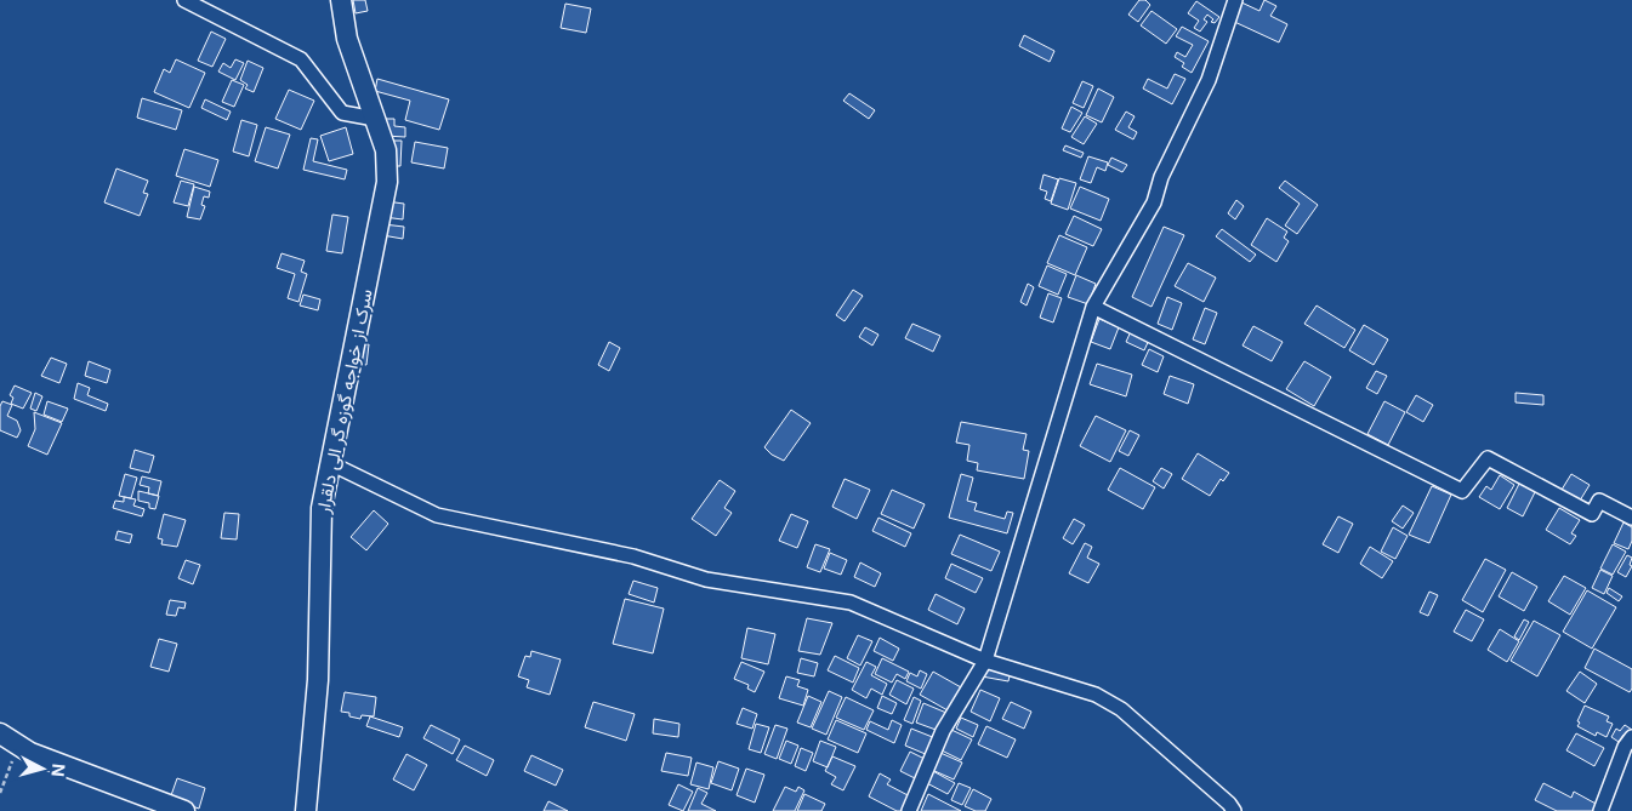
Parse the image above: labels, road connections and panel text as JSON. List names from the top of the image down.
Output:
{
  "streets": {
    "street": ["سرک از خواجه گوزه گر الی دلقرار"]
  },
  "north": "right"
}
